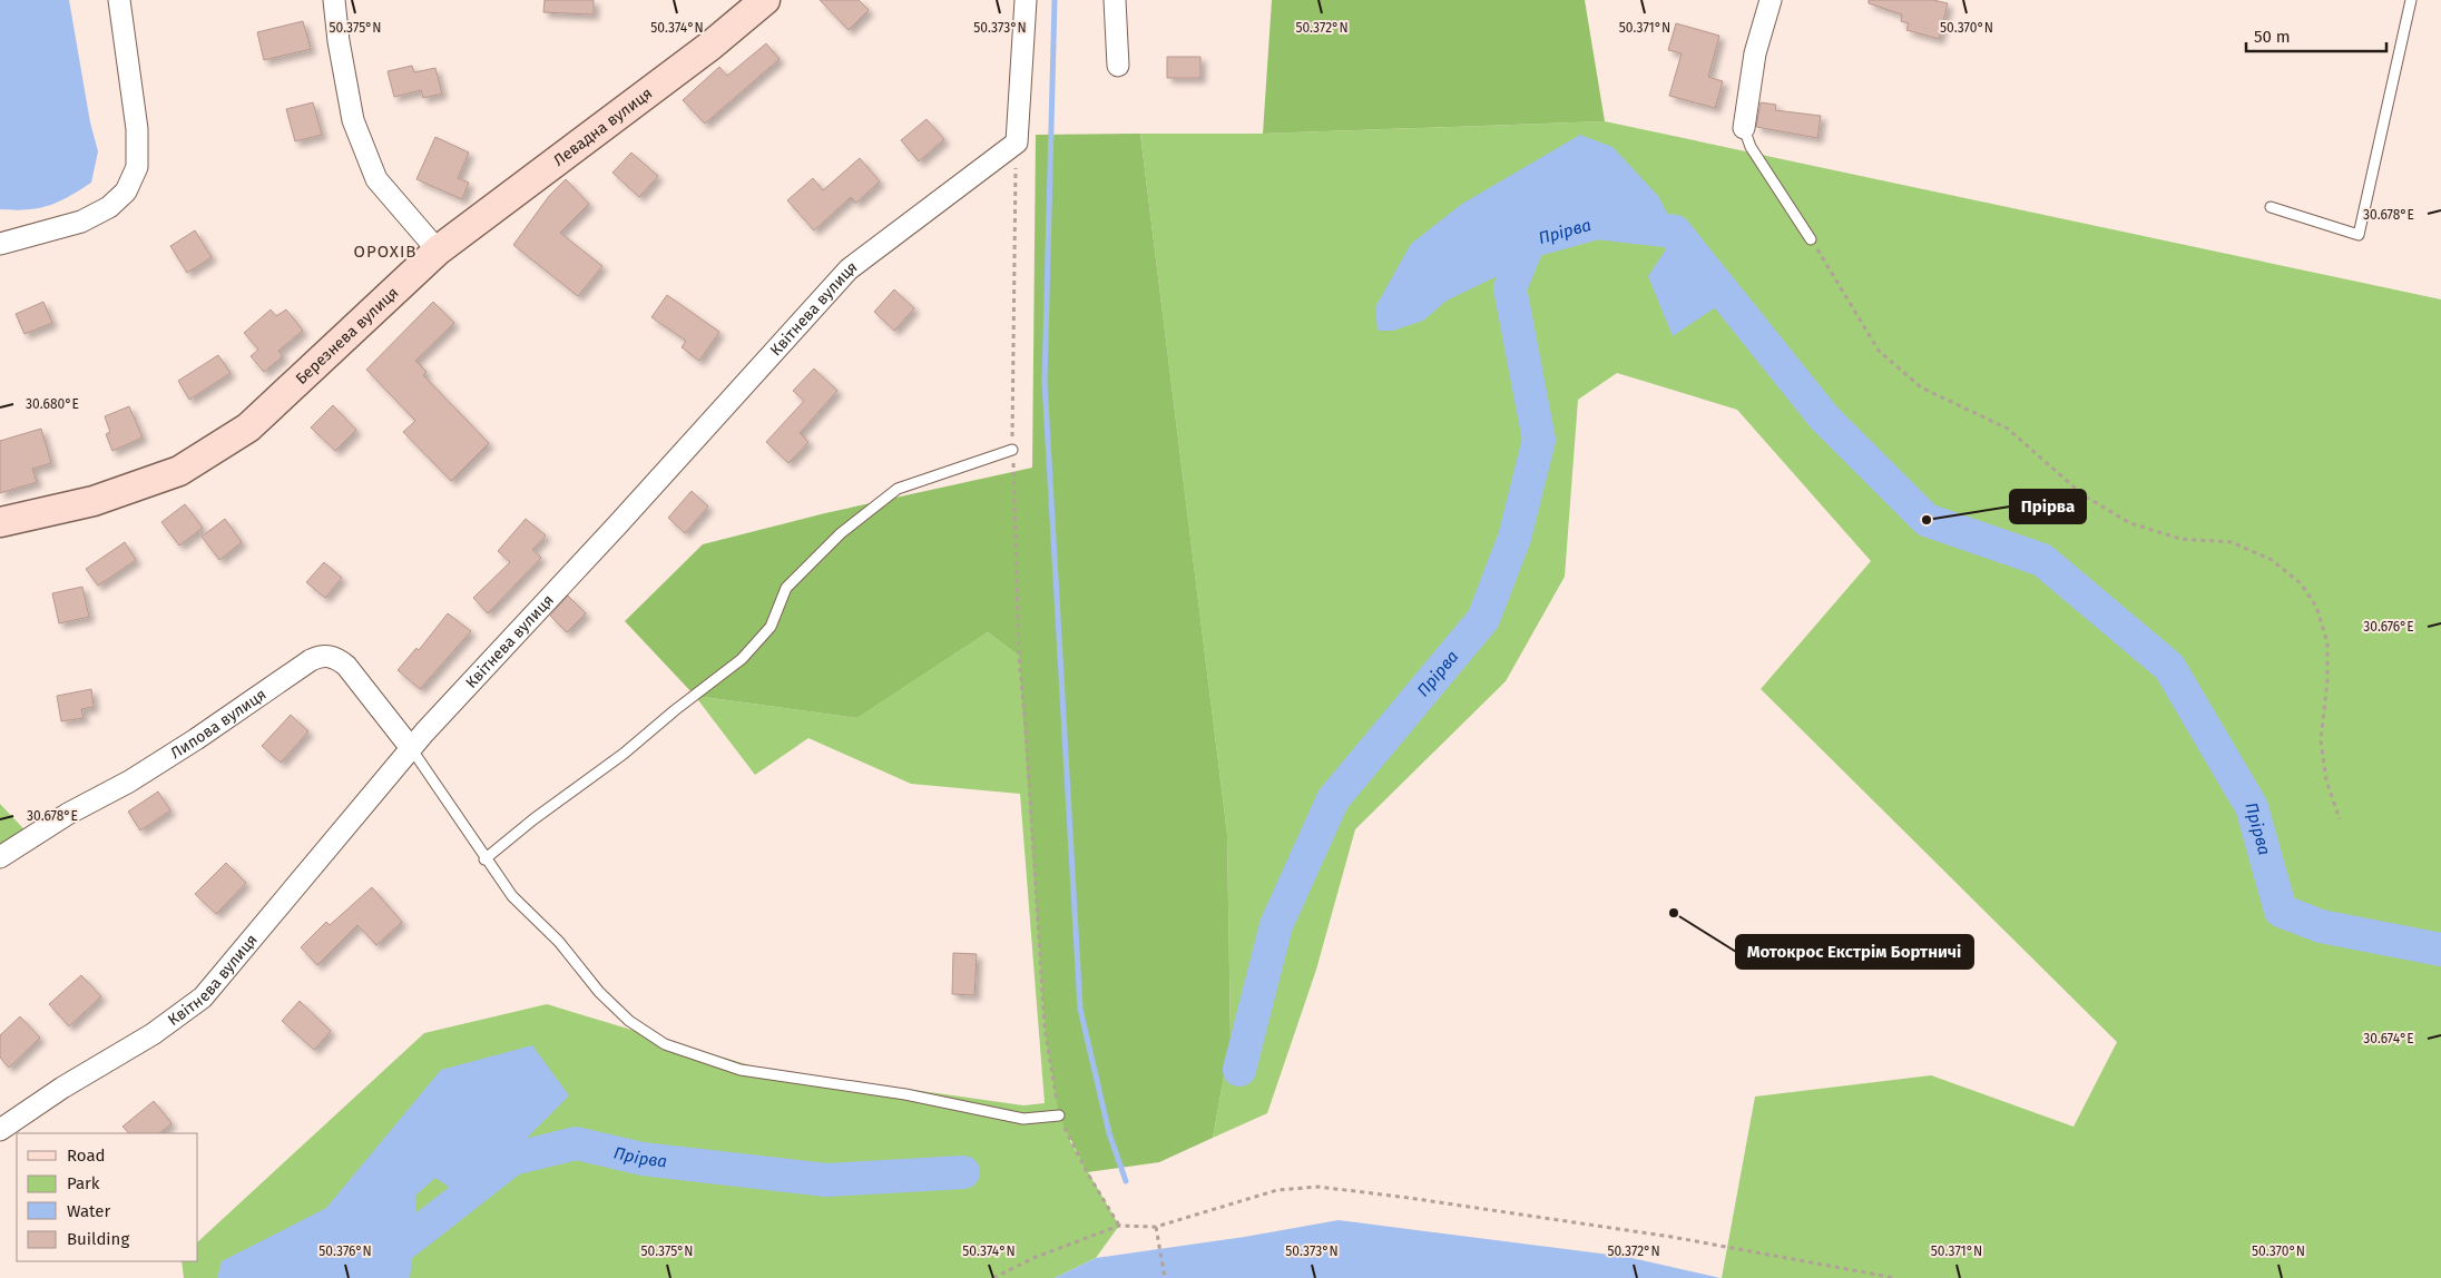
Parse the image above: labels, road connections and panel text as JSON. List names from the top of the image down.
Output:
{
  "streets": {
    "street": [
      "Левадна вулиця",
      "Квітнева вулиця",
      "Березнева вулиця",
      "Липова вулиця"
    ]
  },
  "crossings": [
    ["Левадна вулиця", "Березнева вулиця"],
    ["Квітнева вулиця", "Липова вулиця"]
  ],
  "districts": ["ОРОХІВ"],
  "water": ["Прірва"],
  "places": ["Прірва", "Мотокрос Екстрім Бортничі"],
  "legend": [
    "Road",
    "Park",
    "Water",
    "Building"
  ],
  "scale_bar": "50 m",
  "coordinates": [
    "50.375°N",
    "50.374°N",
    "50.373°N",
    "50.372°N",
    "50.371°N",
    "50.370°N",
    "30.678°E",
    "30.680°E",
    "30.676°E",
    "30.674°E",
    "50.376°N"
  ]
}
